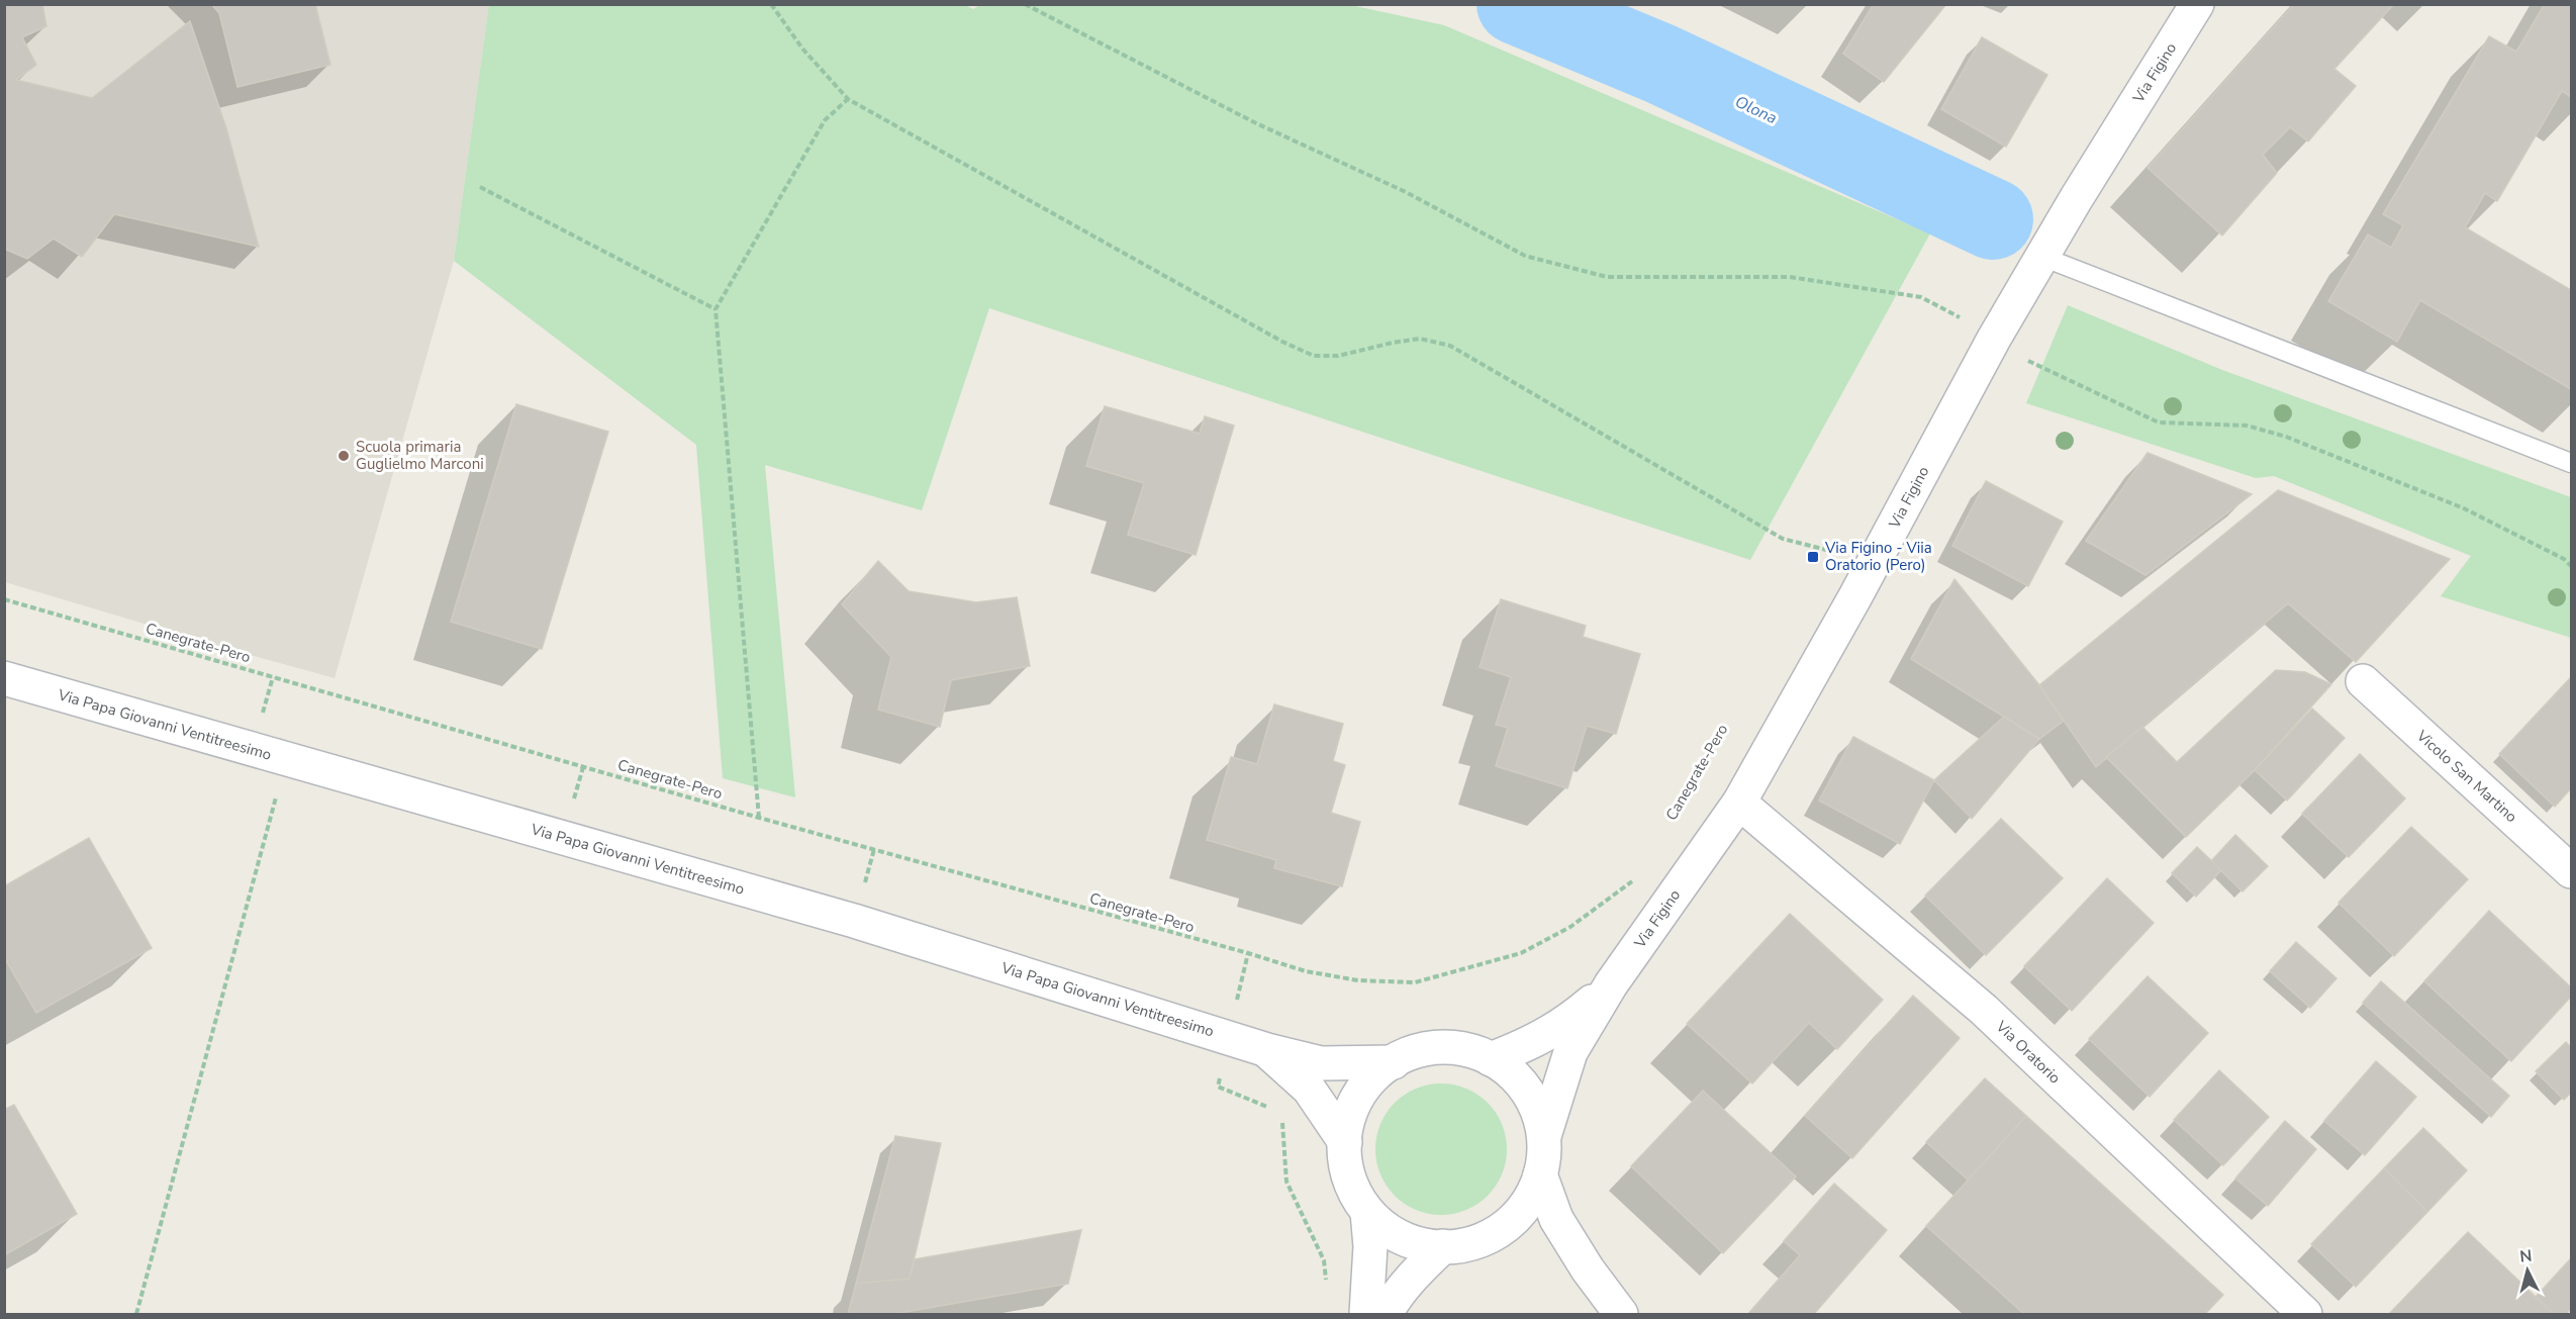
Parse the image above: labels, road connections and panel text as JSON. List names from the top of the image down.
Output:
{
  "streets": {
    "street": [
      "Via Figino",
      "Via Papa Giovanni Ventitreesimo",
      "Vicolo San Martino",
      "Via Oratorio"
    ],
    "path": ["Canegrate-Pero"]
  },
  "crossings": [
    ["Via Figino", "Via Papa Giovanni Ventitreesimo"],
    ["Via Figino", "Via Oratorio"]
  ],
  "water": ["Olona"],
  "places": {
    "other": ["Scuola primaria Guglielmo Marconi"],
    "transit": ["Via Figino - Viia Oratorio (Pero)"]
  },
  "north": "top"
}
